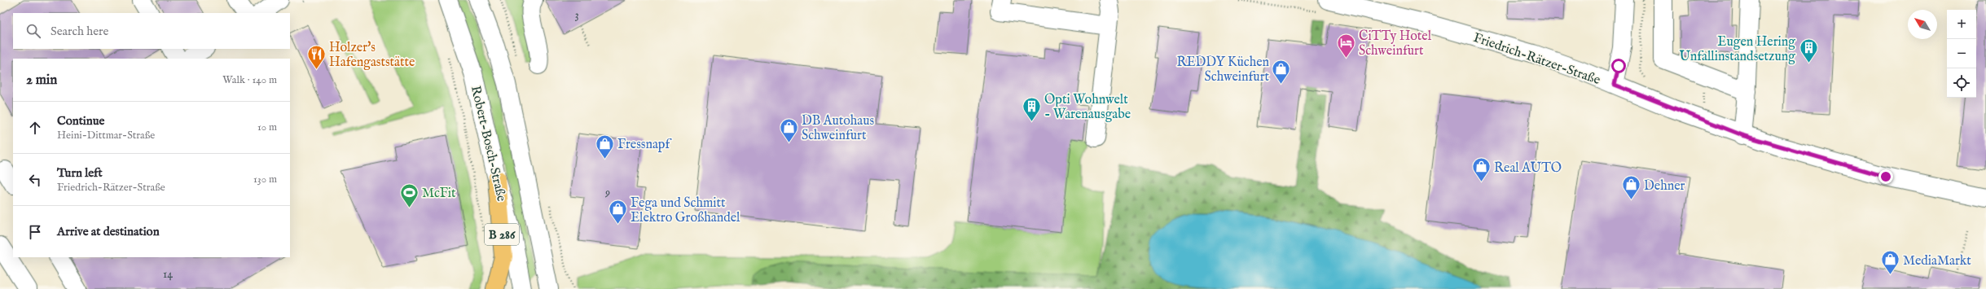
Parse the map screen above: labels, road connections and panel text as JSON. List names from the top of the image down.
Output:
{
  "streets": {
    "highway": ["B 286"],
    "street": ["Friedrich-Rätzer-Straße", "Robert-Bosch-Straße"]
  },
  "crossings": [
    ["Robert-Bosch-Straße", "B 286"]
  ],
  "places": {
    "hotel": ["CiTTy Hotel Schweinfurt"],
    "building": ["Eugen Hering Unfallinstandsetzung", "Opti Wohnwelt - Warenausgabe"],
    "restaurant": ["Holzer's Hafengaststätte"],
    "shop": [
      "REDDY Küchen Schweinfurt",
      "DB Autohaus Schweinfurt",
      "Fressnapf",
      "Real AUTO",
      "Dehner",
      "Fega und Schmitt Elektro Großhandel",
      "MediaMarkt"
    ],
    "sports": ["McFit"]
  },
  "house_numbers": ["3", "9", "14"],
  "north": "top left",
  "page": {
    "map_buttons": ["+", "−"],
    "search": "Search here",
    "heading": ["2 min", "Walk · 140 m"],
    "list": [
      ["Continue", "Heini-Dittmar-Straße", "10 m"],
      ["Turn left", "Friedrich-Rätzer-Straße", "130 m"],
      "Arrive at destination"
    ]
  }
}
